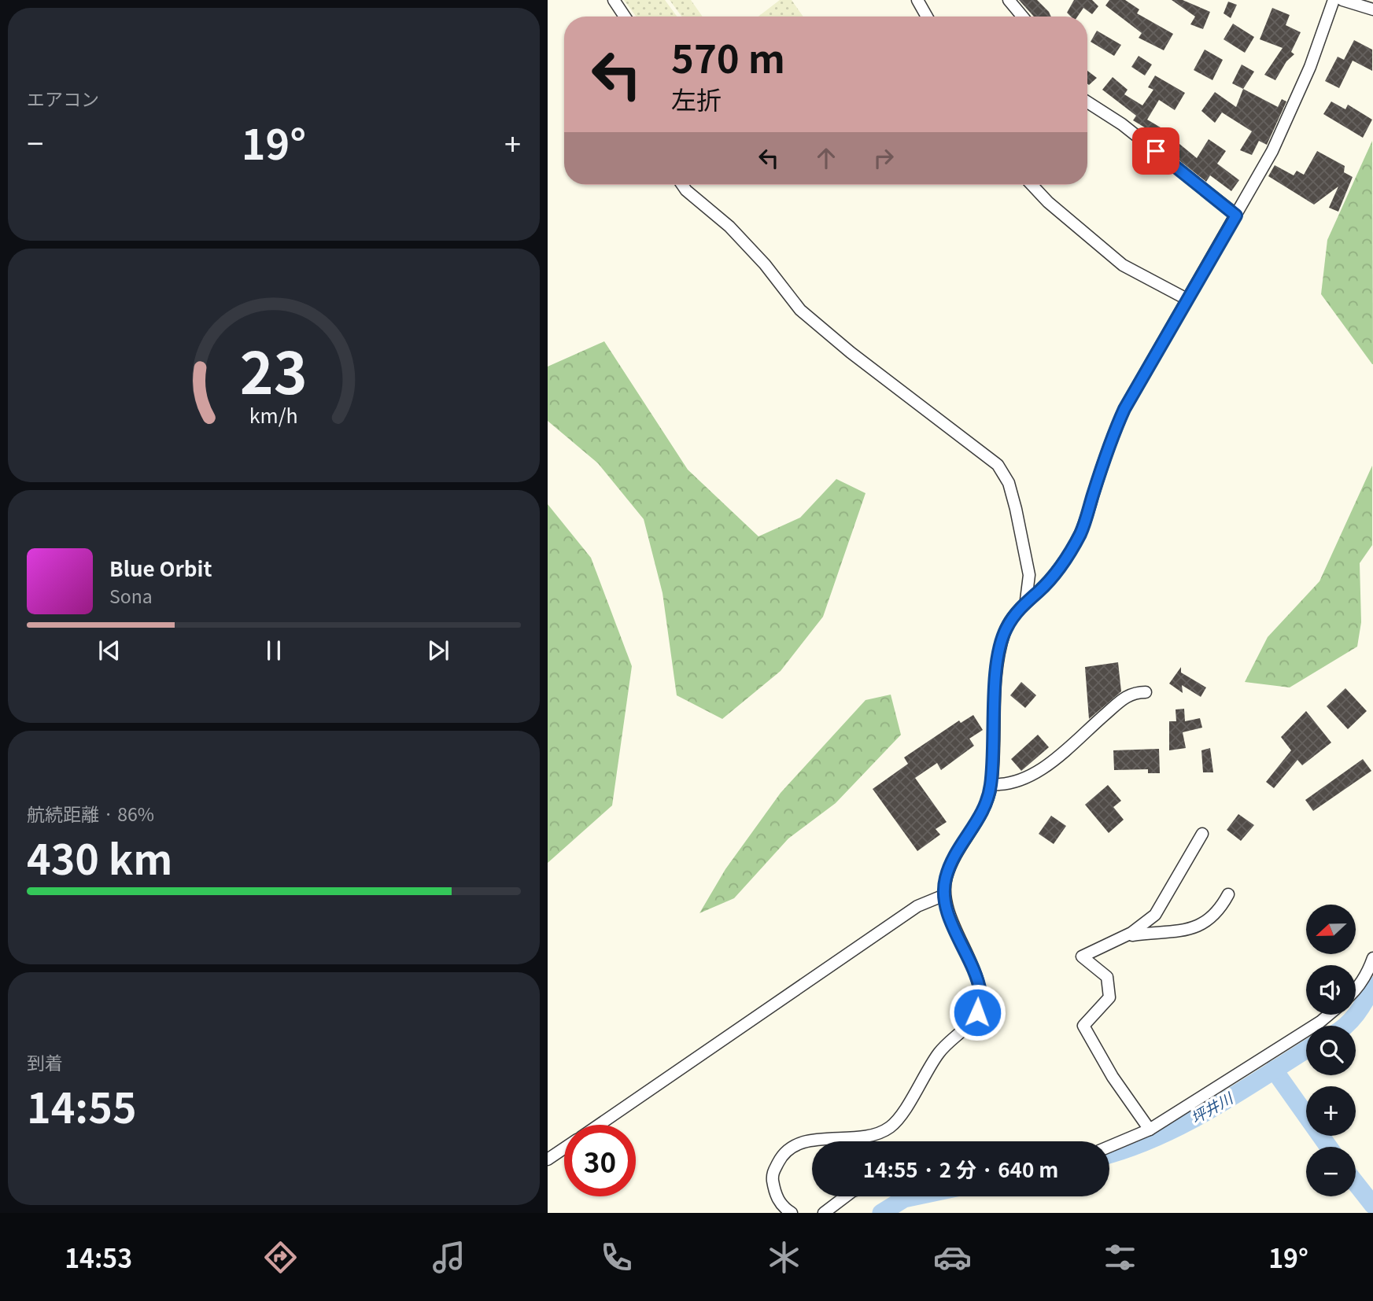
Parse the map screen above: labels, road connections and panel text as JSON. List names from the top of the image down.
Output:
{
  "water": ["坪井川"],
  "north": "left",
  "page": {
    "tile": [
      "エアコン",
      ["航続距離 · 86%", "430 km"],
      ["到着", "14:55"]
    ],
    "turn": ["570 m", "左折"],
    "heat": ["−", "19°", "+"],
    "song": ["Blue Orbit", "Sona"],
    "map_buttons": ["+", "−"],
    "limit": "30",
    "trip": "14:55 · 2 分 · 640 m",
    "tabs": ["14:53", "19°"],
    "gauge": ["23", "km/h"]
  }
}
